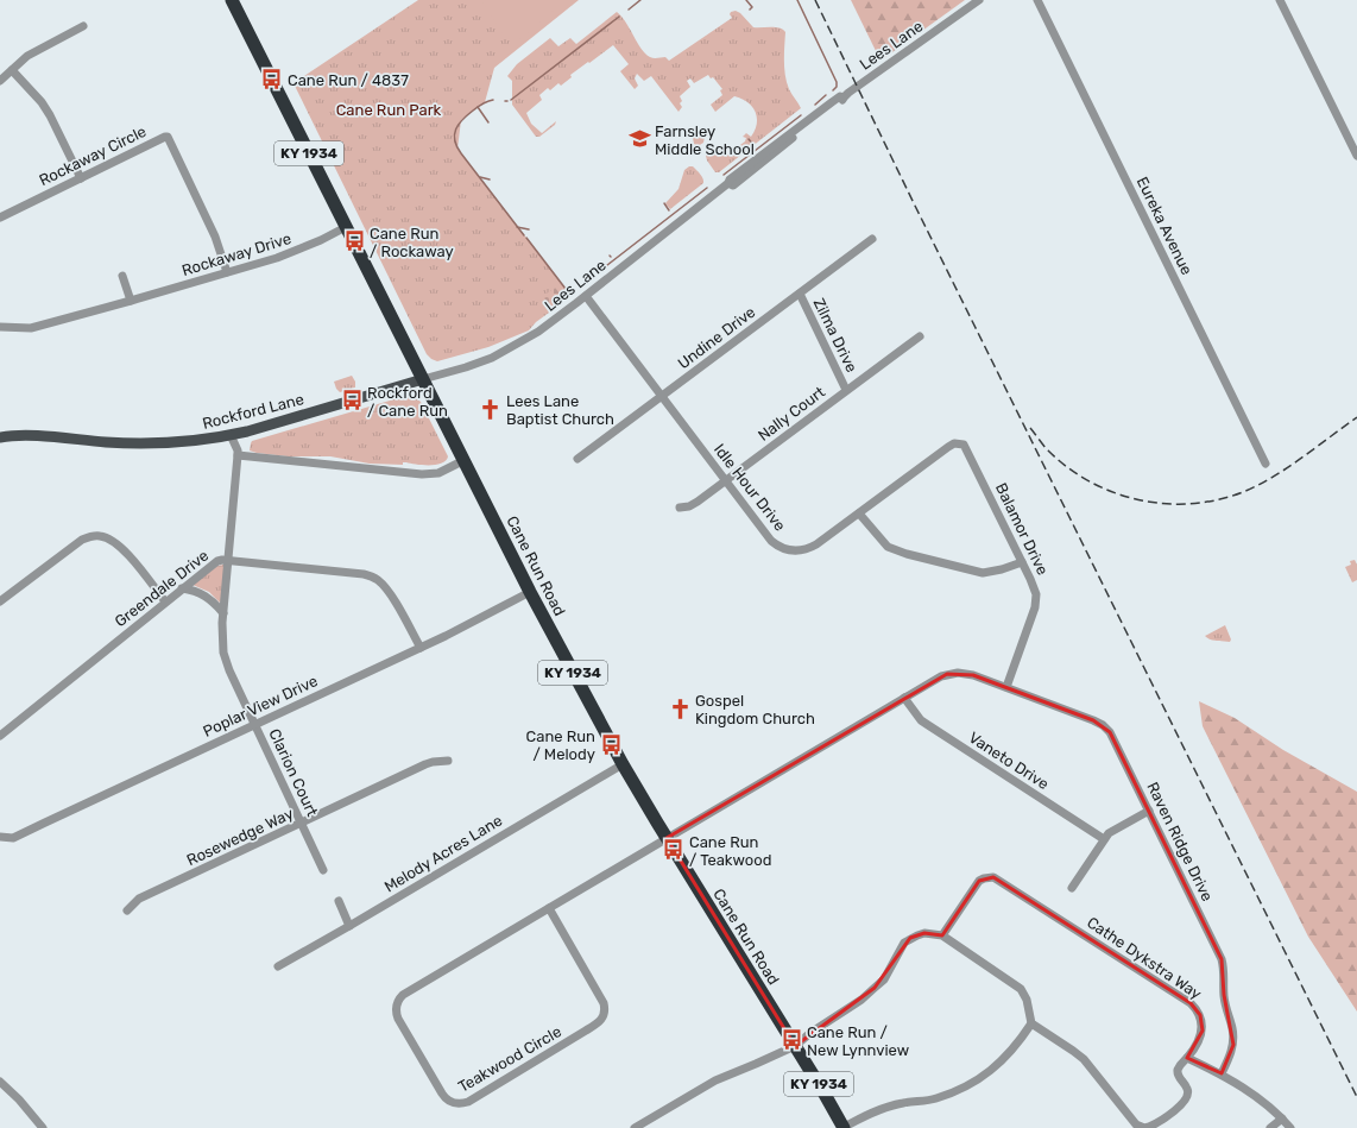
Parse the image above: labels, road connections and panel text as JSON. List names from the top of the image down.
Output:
{
  "streets": {
    "highway": ["KY 1934", "Cane Run Road"],
    "main road": ["Rockford Lane"],
    "street": [
      "Lees Lane",
      "Rockaway Circle",
      "Eureka Avenue",
      "Rockaway Drive",
      "Zilma Drive",
      "Undine Drive",
      "Nally Court",
      "Idle Hour Drive",
      "Balamor Drive",
      "Greendale Drive",
      "Poplar View Drive",
      "Vaneto Drive",
      "Clarion Court",
      "Rosewedge Way",
      "Raven Ridge Drive",
      "Melody Acres Lane",
      "Cathe Dykstra Way",
      "Teakwood Circle"
    ]
  },
  "crossings": [
    ["Lees Lane", "Rockford Lane"],
    ["Lees Lane", "Idle Hour Drive"],
    ["Lees Lane", "Cane Run Road"],
    ["Rockaway Circle", "Rockaway Drive"],
    ["Rockaway Drive", "Cane Run Road"],
    ["Zilma Drive", "Undine Drive"],
    ["Zilma Drive", "Nally Court"],
    ["Undine Drive", "Idle Hour Drive"],
    ["Rockford Lane", "Cane Run Road"],
    ["Rockford Lane", "Clarion Court"],
    ["Nally Court", "Idle Hour Drive"],
    ["Idle Hour Drive", "Balamor Drive"],
    ["Balamor Drive", "Raven Ridge Drive"],
    ["Balamor Drive", "Teakwood Circle"],
    ["Cane Run Road", "Poplar View Drive"],
    ["Cane Run Road", "Melody Acres Lane"],
    ["Cane Run Road", "Teakwood Circle"],
    ["Greendale Drive", "Poplar View Drive"],
    ["Greendale Drive", "Clarion Court"],
    ["Poplar View Drive", "Clarion Court"],
    ["Vaneto Drive", "Teakwood Circle"],
    ["Clarion Court", "Rosewedge Way"],
    ["Raven Ridge Drive", "Teakwood Circle"]
  ],
  "parks": ["Cane Run Park"],
  "places": {
    "bus stop": [
      "Cane Run / 4837",
      "Cane Run / Rockaway",
      "Rockford / Cane Run",
      "Cane Run / Melody",
      "Cane Run / Teakwood",
      "Cane Run / New Lynnview"
    ],
    "school or university": ["Farnsley Middle School"],
    "church": ["Lees Lane Baptist Church", "Gospel Kingdom Church"]
  }
}
